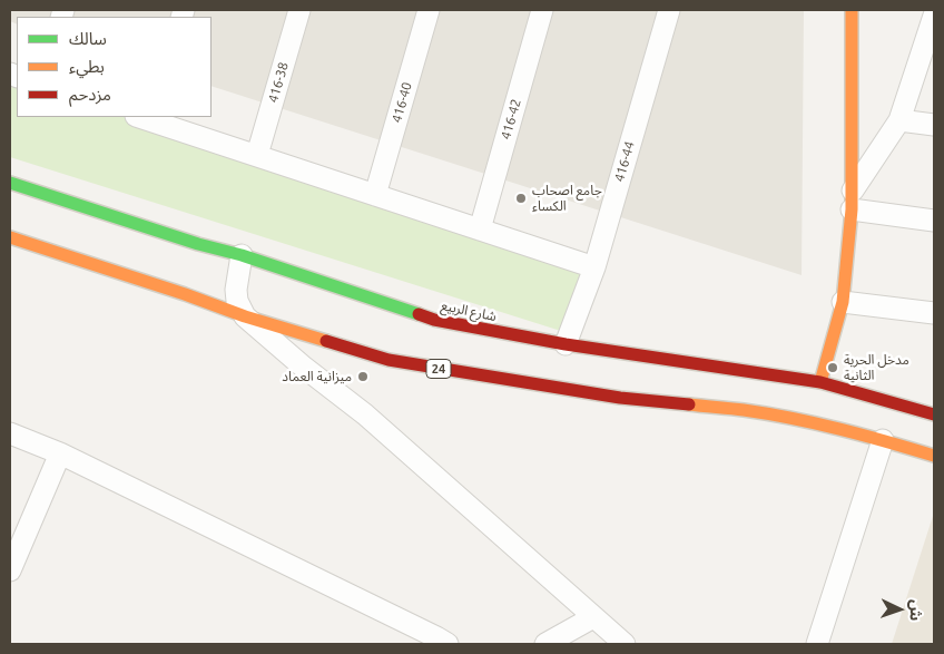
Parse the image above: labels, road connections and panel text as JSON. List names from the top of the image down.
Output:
{
  "streets": {
    "main road": ["شارع الربيع", "24"],
    "street": [
      "416-38",
      "416-40",
      "416-42",
      "416-44"
    ]
  },
  "crossings": [
    ["416-44", "شارع الربيع"]
  ],
  "places": ["جامع اصحاب الکساء", "مدخل الحرية الثانية", "ميزانية العماد"],
  "legend": ["سالك", "بطيء", "مزدحم"],
  "north": "right"
}
